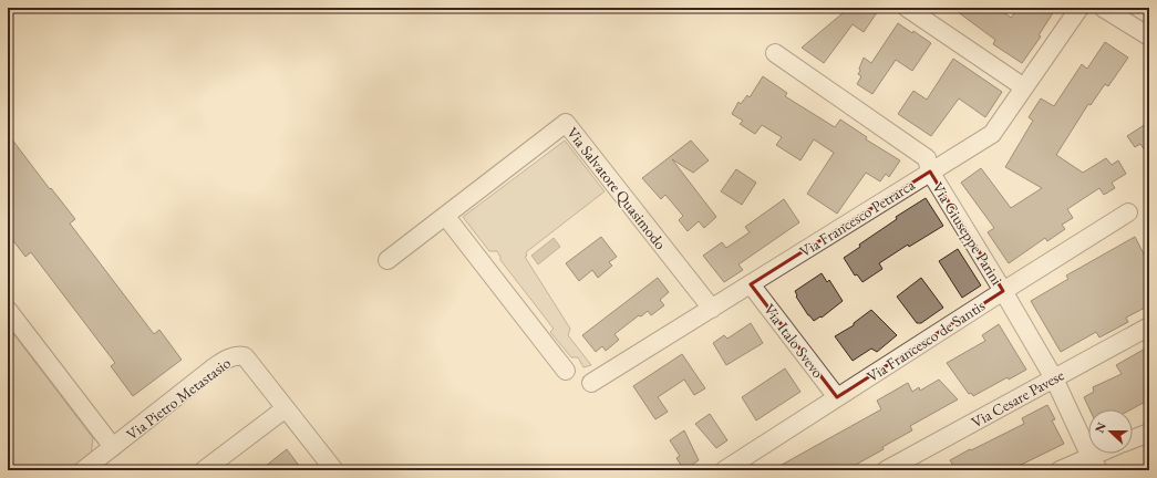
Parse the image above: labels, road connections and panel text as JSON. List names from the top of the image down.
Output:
{
  "streets": {
    "street": [
      "Via Salvatore Quasimodo",
      "Via Francesco Petrarca",
      "Via Giuseppe Parini",
      "Via Italo Svevo",
      "Via Francesco de Santis",
      "Via Pietro Metastasio",
      "Via Cesare Pavese"
    ]
  },
  "crossings": [
    ["Via Salvatore Quasimodo", "Via Francesco Petrarca"],
    ["Via Francesco Petrarca", "Via Giuseppe Parini"],
    ["Via Francesco Petrarca", "Via Italo Svevo"],
    ["Via Giuseppe Parini", "Via Francesco de Santis"],
    ["Via Giuseppe Parini", "Via Cesare Pavese"],
    ["Via Italo Svevo", "Via Francesco de Santis"]
  ],
  "north": "left"
}
